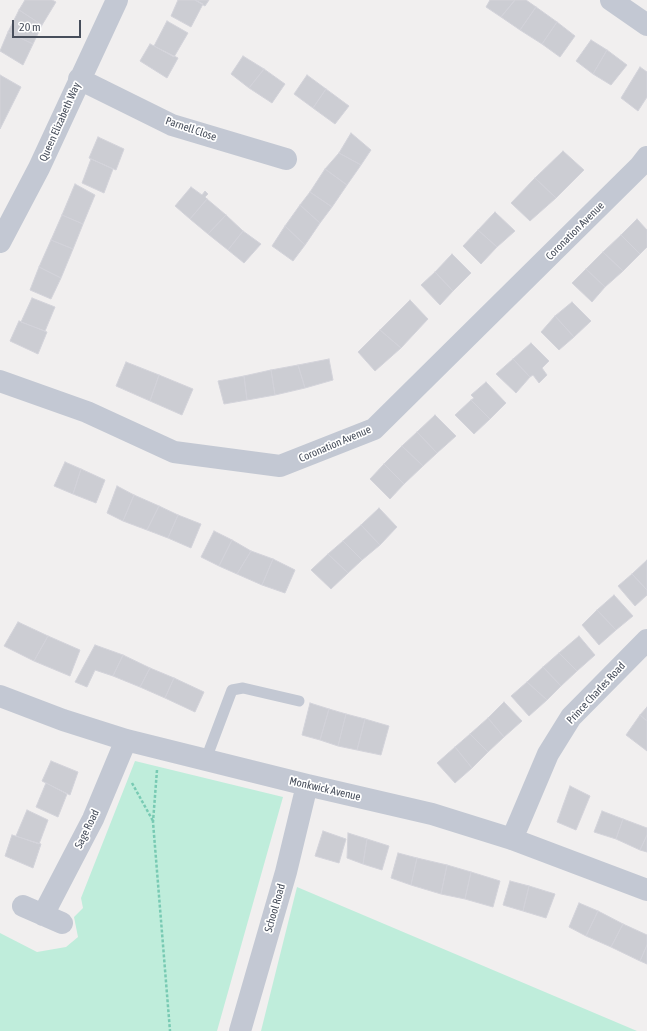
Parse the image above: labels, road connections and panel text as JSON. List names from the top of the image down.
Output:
{
  "streets": {
    "street": [
      "Queen Elizabeth Way",
      "Parnell Close",
      "Coronation Avenue",
      "Prince Charles Road",
      "Monkwick Avenue",
      "Sage Road",
      "School Road"
    ]
  },
  "crossings": [
    ["Queen Elizabeth Way", "Parnell Close"],
    ["Prince Charles Road", "Monkwick Avenue"],
    ["Monkwick Avenue", "Sage Road"],
    ["Monkwick Avenue", "School Road"]
  ],
  "scale_bar": "20 m"
}
